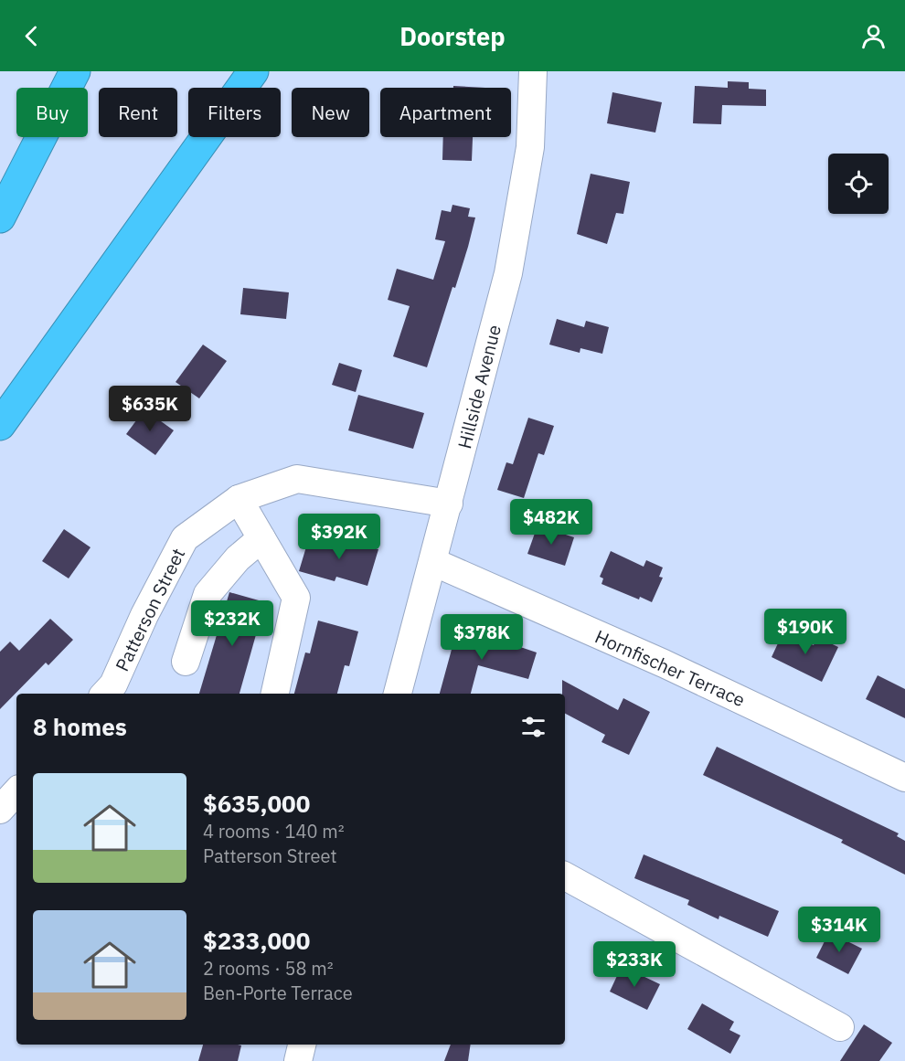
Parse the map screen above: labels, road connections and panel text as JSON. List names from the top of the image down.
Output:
{
  "streets": {
    "street": ["Hillside Avenue", "Patterson Street", "Hornfischer Terrace"]
  },
  "crossings": [
    ["Hillside Avenue", "Patterson Street"],
    ["Hillside Avenue", "Hornfischer Terrace"]
  ],
  "page": {
    "header": "Doorstep",
    "chip": [
      "Buy",
      "Rent",
      "Filters",
      "New",
      "Apartment"
    ],
    "price": [
      "$635K",
      "$482K",
      "$392K",
      "$232K",
      "$190K",
      "$378K",
      "$314K",
      "$233K"
    ],
    "heading": "8 homes",
    "list": [
      {
        "name": "$635,000",
        "note": "4 rooms · 140 m² · Patterson Street"
      },
      {
        "name": "$233,000",
        "note": "2 rooms · 58 m² · Ben-Porte Terrace"
      }
    ]
  }
}
